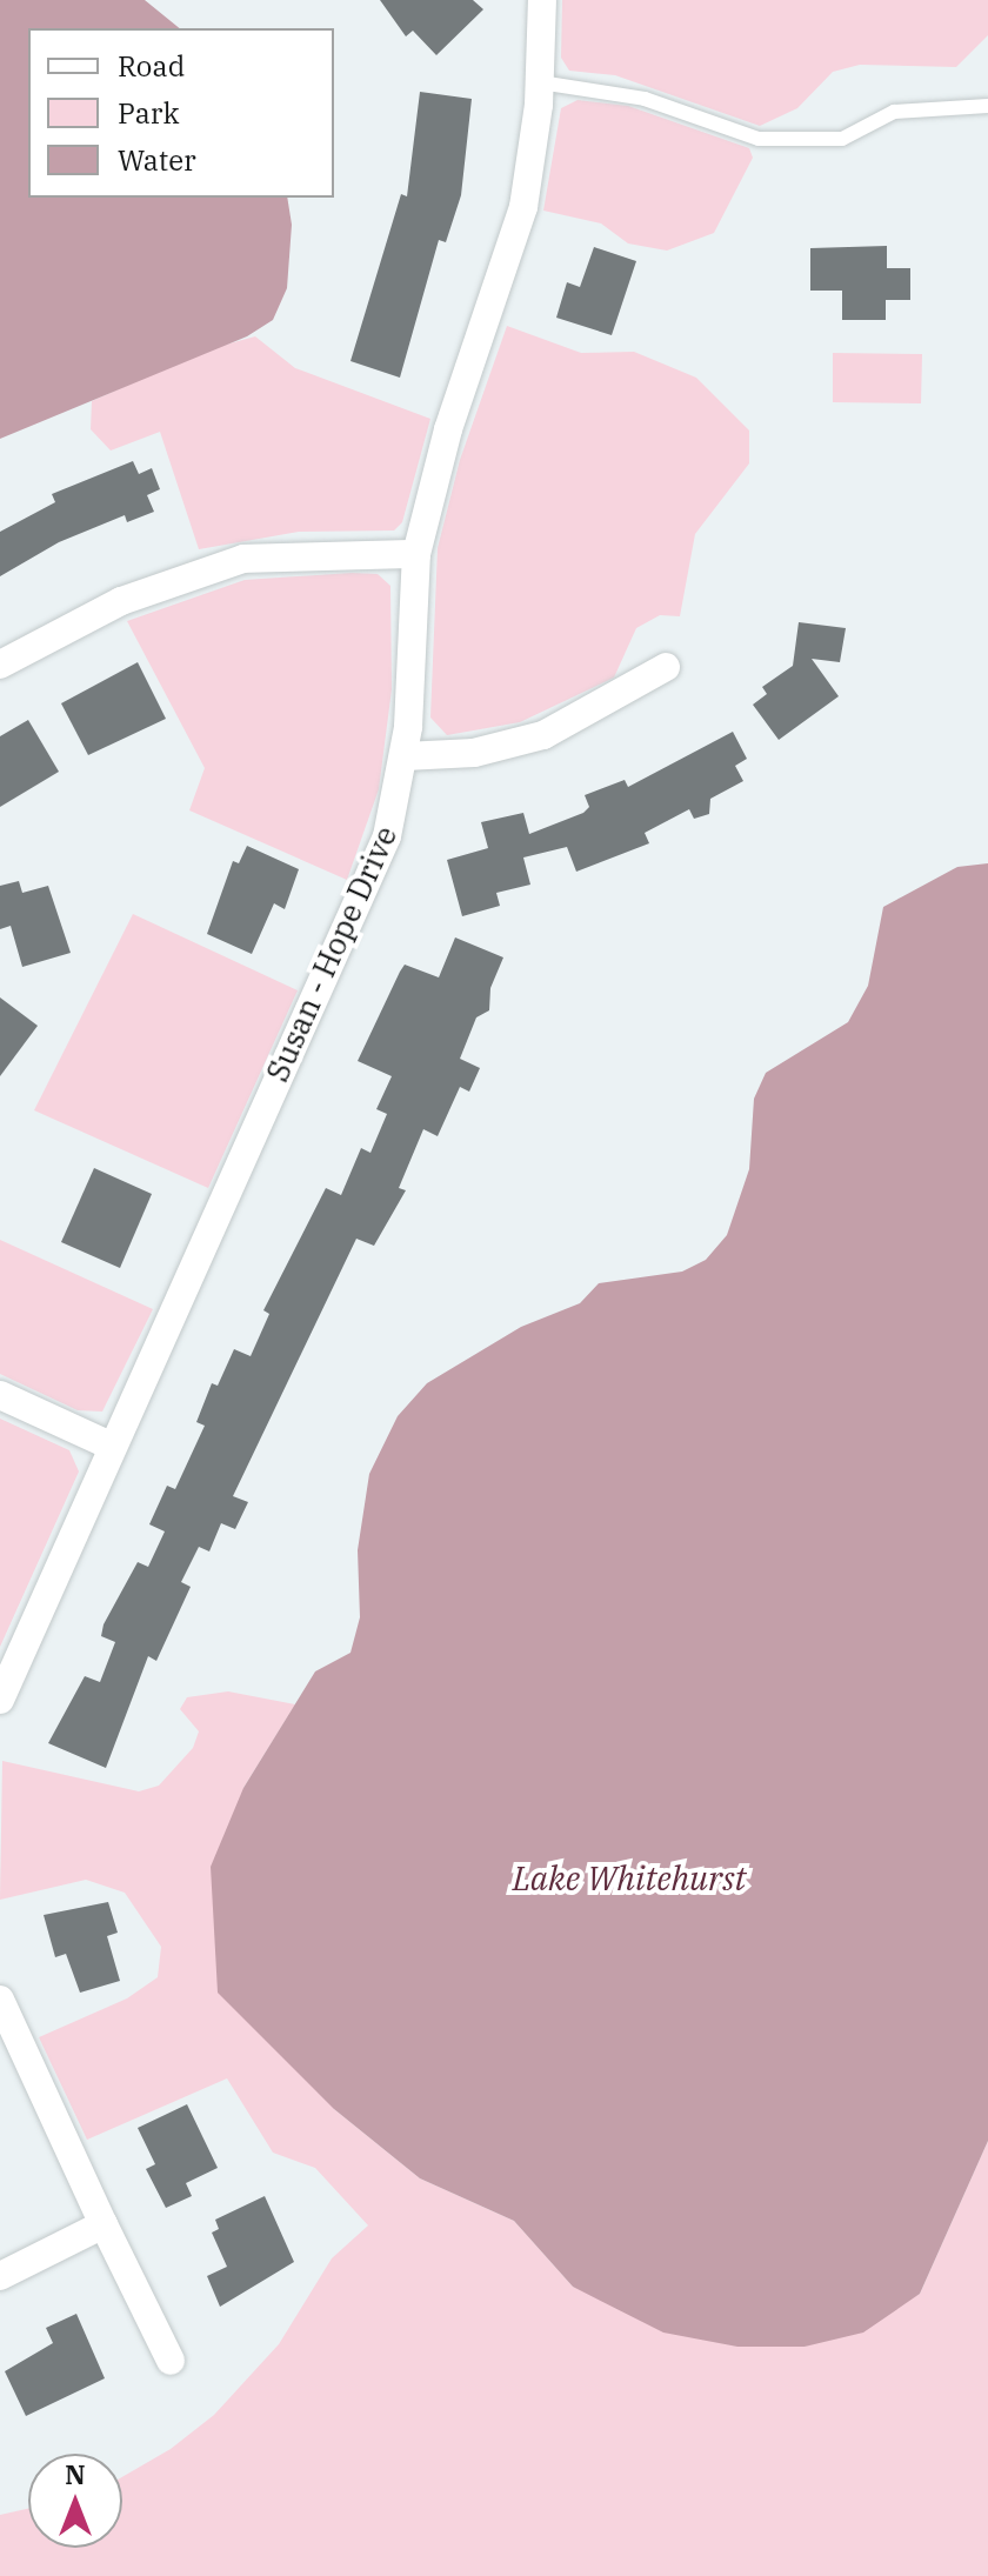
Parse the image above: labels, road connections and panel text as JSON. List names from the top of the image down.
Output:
{
  "streets": {
    "street": ["Susan - Hope Drive"]
  },
  "water": ["Lake Whitehurst"],
  "legend": ["Road", "Park", "Water"],
  "north": "top"
}
